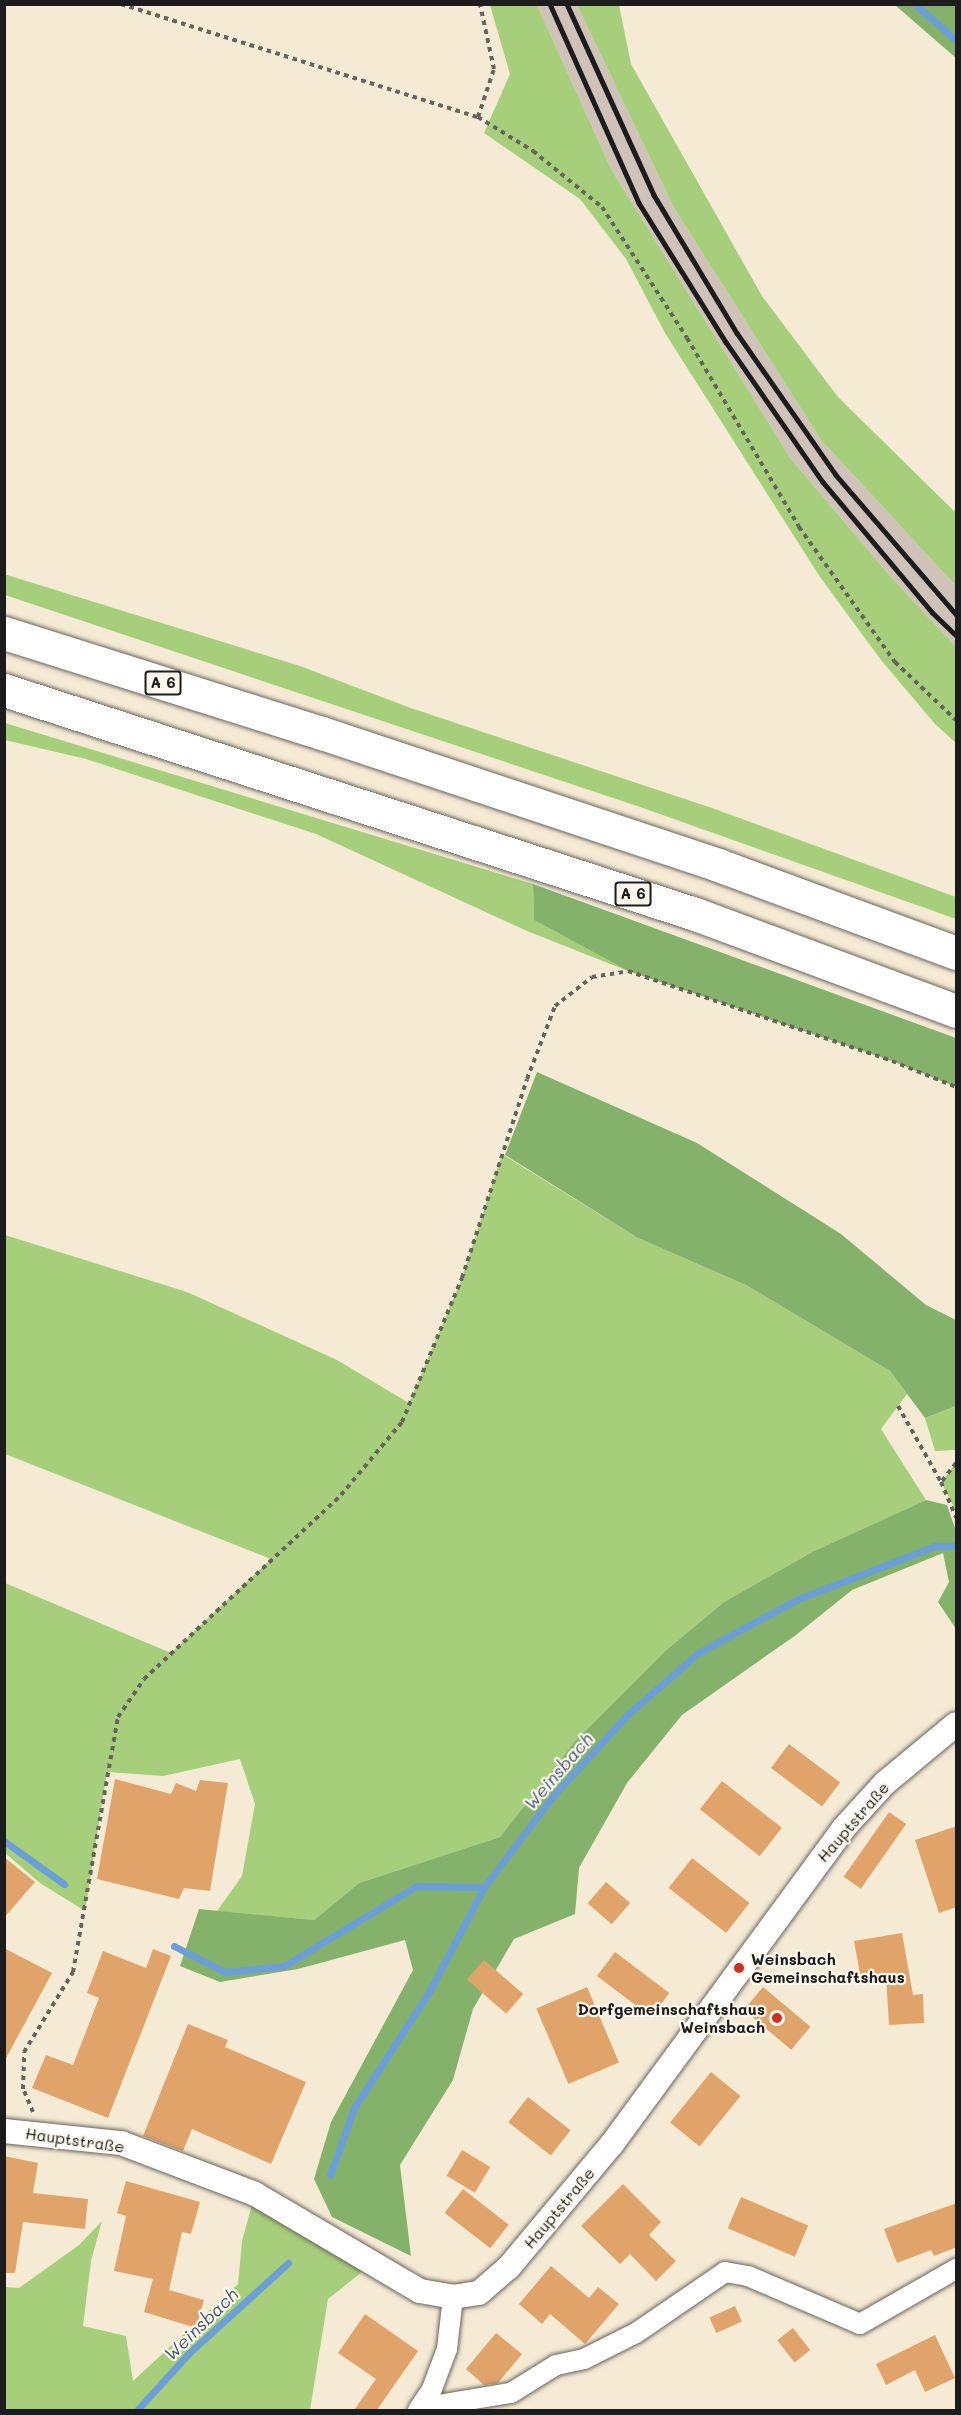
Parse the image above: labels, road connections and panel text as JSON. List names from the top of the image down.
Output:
{
  "streets": {
    "highway": ["A 6"],
    "street": ["Hauptstraße"]
  },
  "water": ["Weinsbach"],
  "places": ["Weinsbach Gemeinschaftshaus", "Dorfgemeinschaftshaus Weinsbach"]
}
